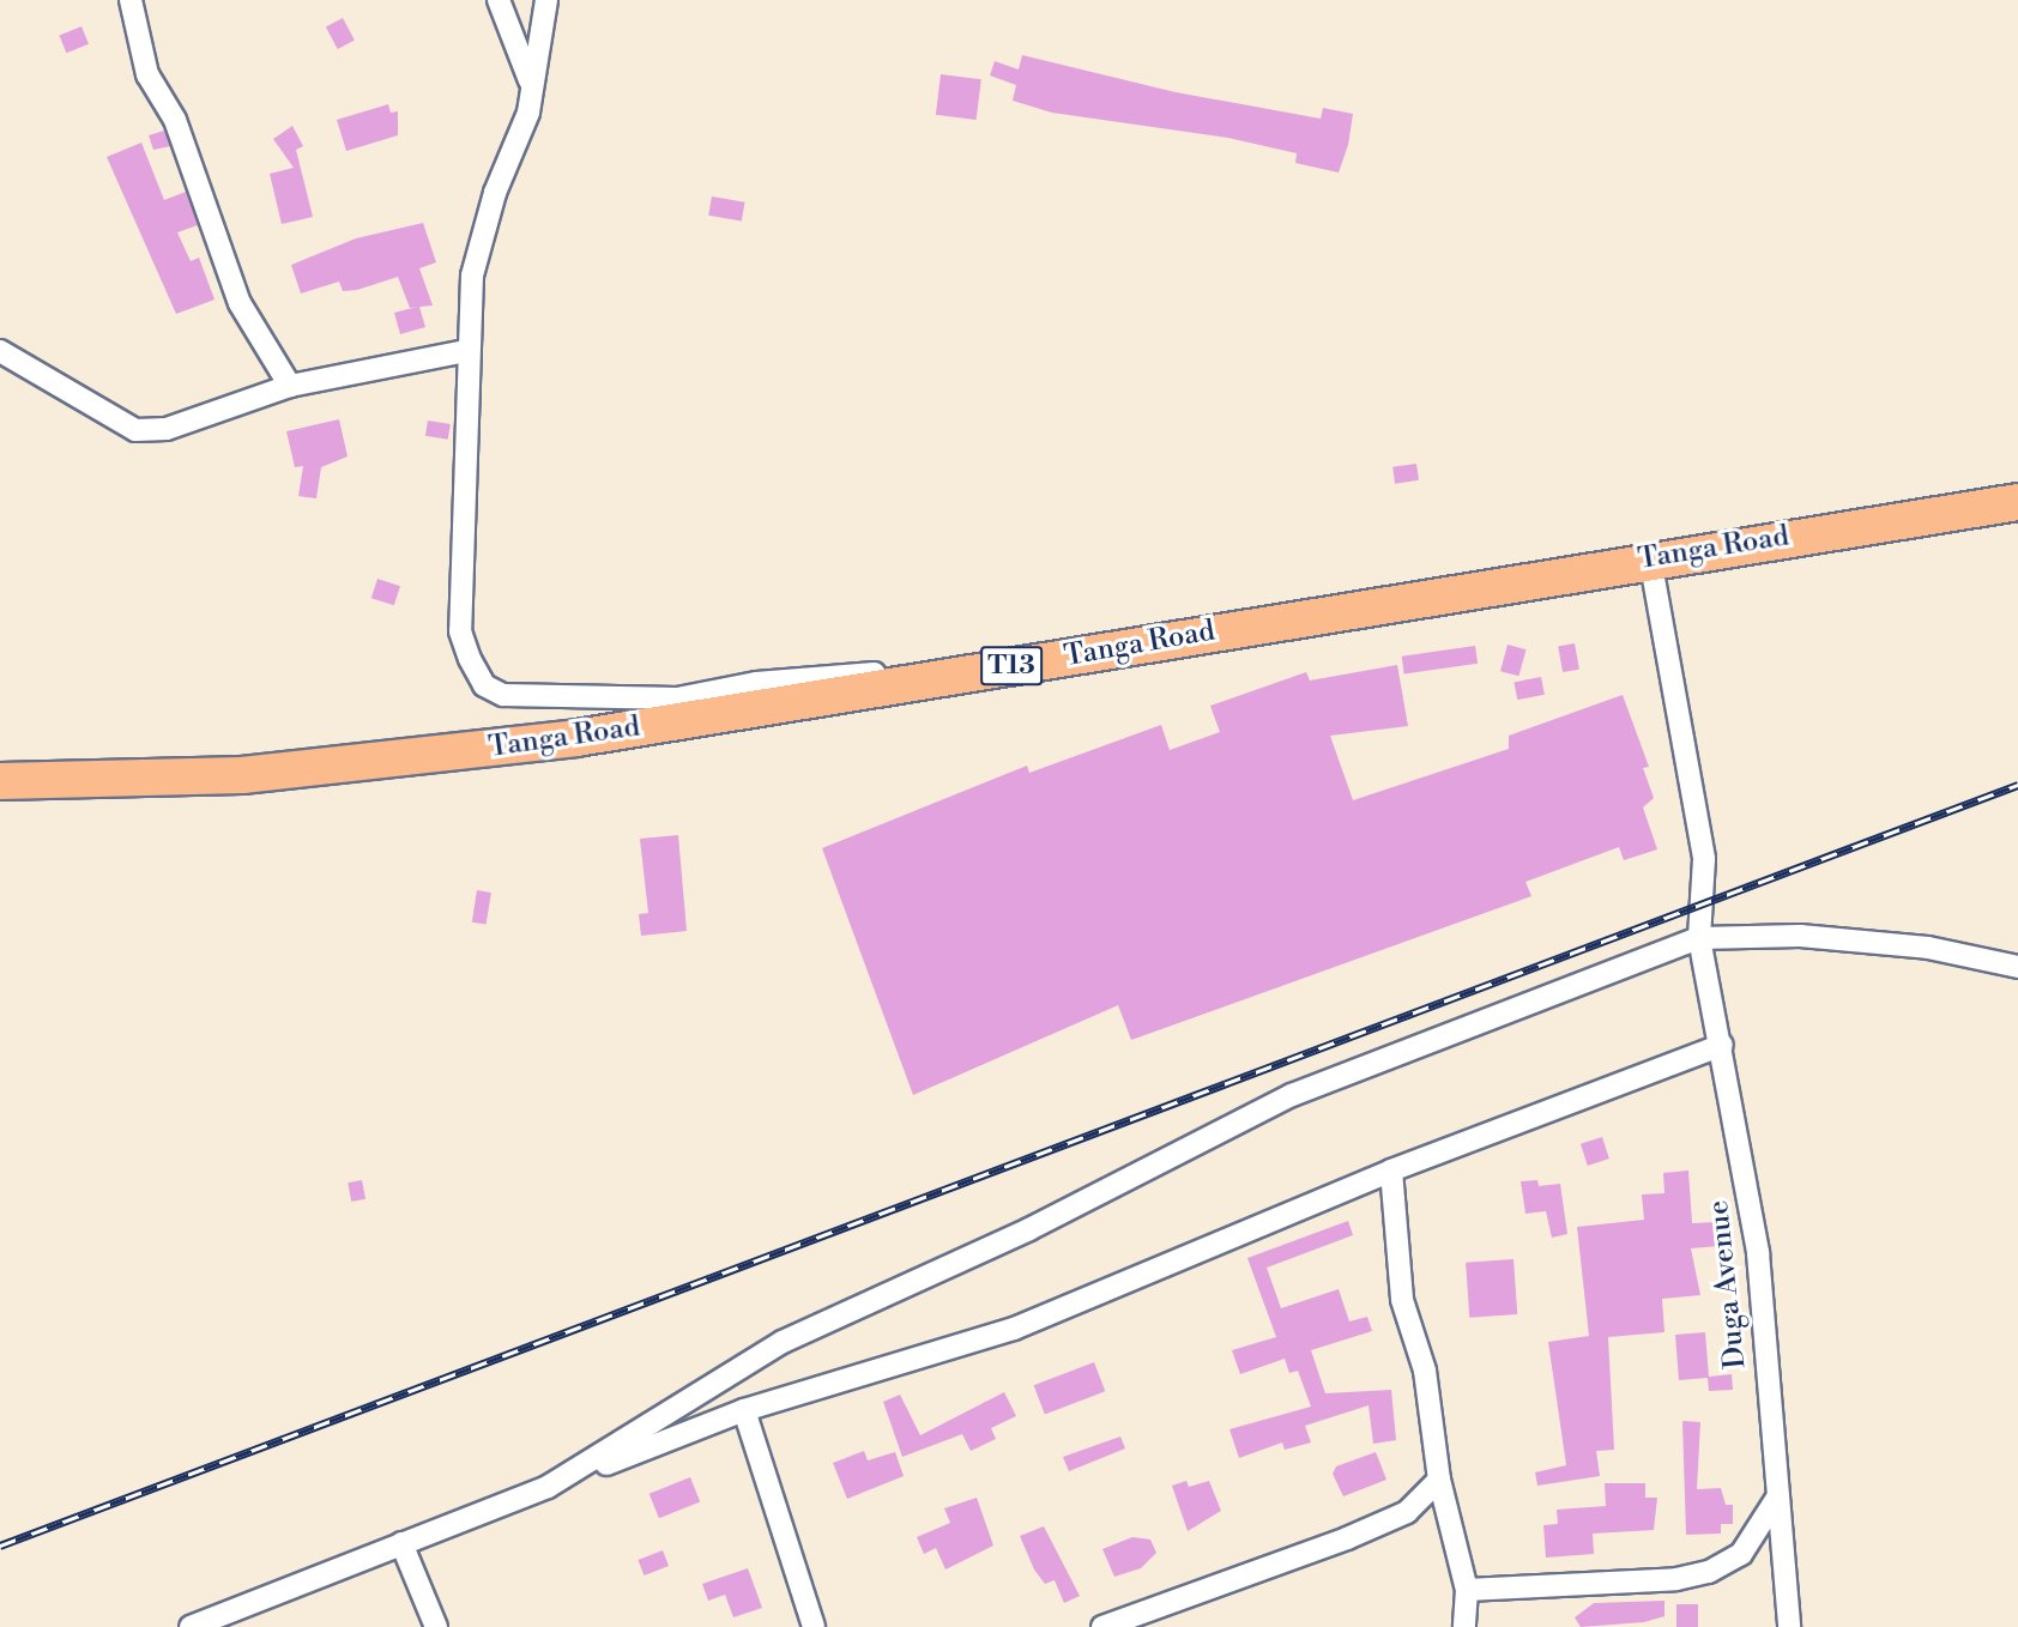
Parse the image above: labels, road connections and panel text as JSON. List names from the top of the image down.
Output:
{
  "streets": {
    "highway": ["Tanga Road", "T13"],
    "street": ["Duga Avenue"]
  },
  "crossings": [
    ["Tanga Road", "Duga Avenue"]
  ]
}
